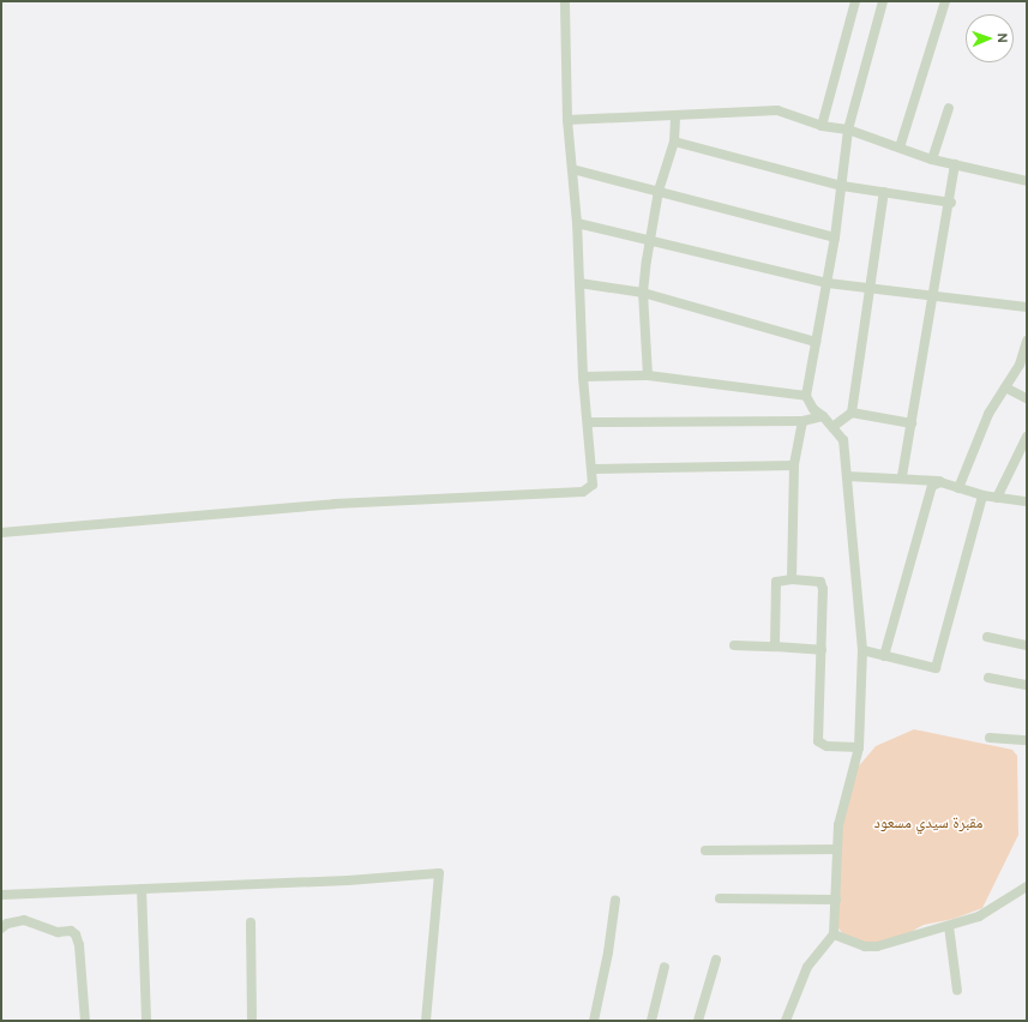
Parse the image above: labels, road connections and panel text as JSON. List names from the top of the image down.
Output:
{
  "parks": ["مقبرة سيدي مسعود"],
  "north": "right"
}
